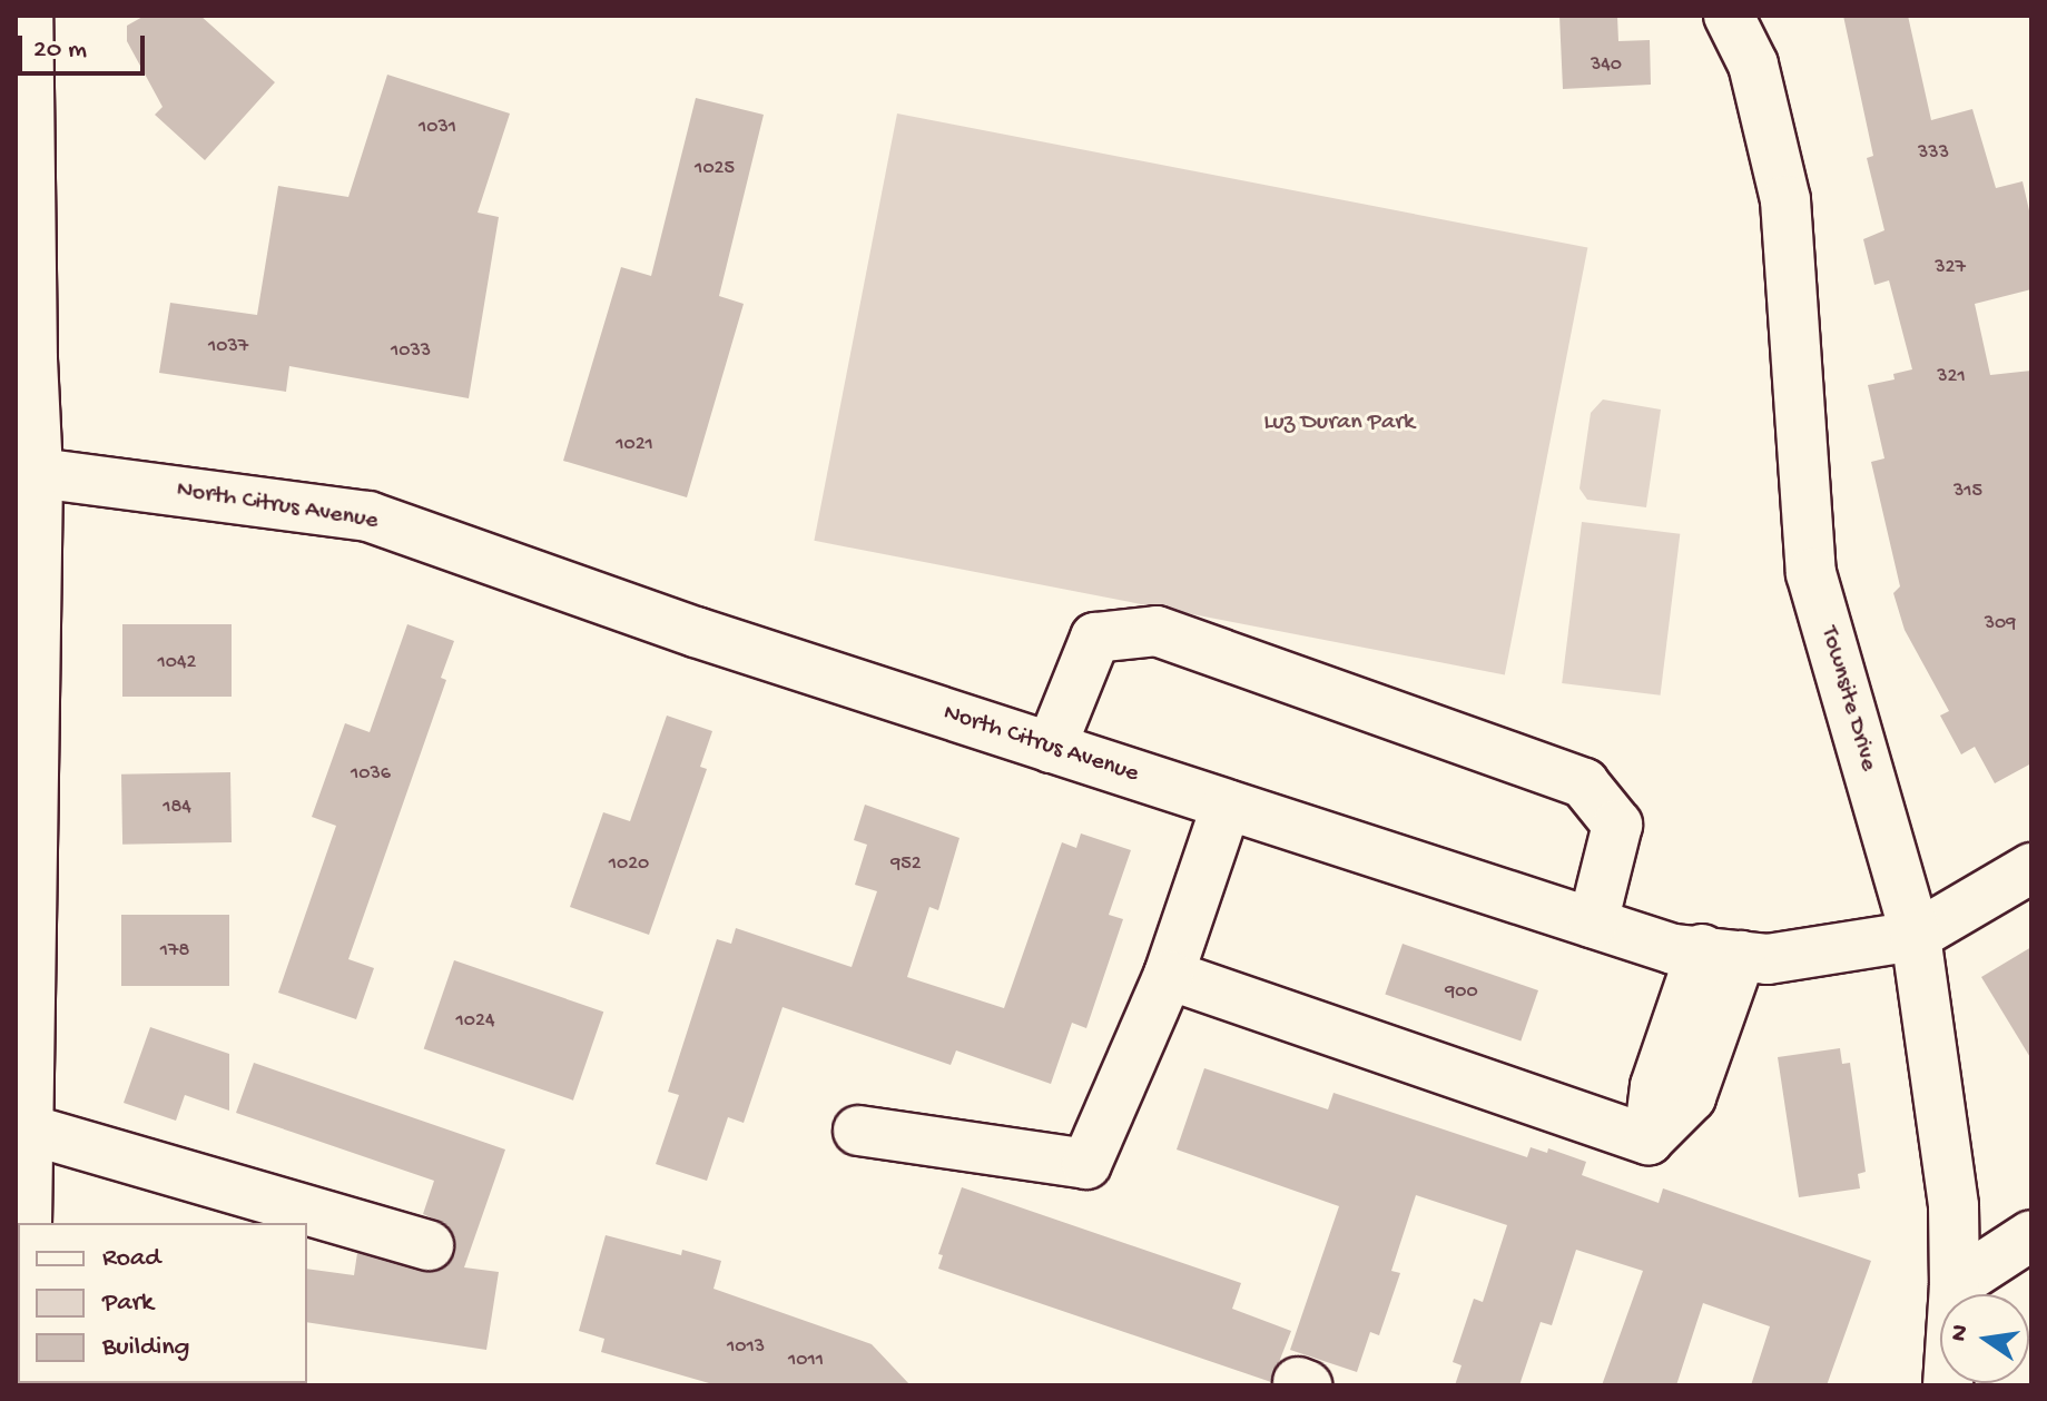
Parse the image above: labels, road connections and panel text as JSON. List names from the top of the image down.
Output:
{
  "streets": {
    "street": ["North Citrus Avenue", "Townsite Drive"]
  },
  "crossings": [
    ["North Citrus Avenue", "Townsite Drive"]
  ],
  "parks": ["Luz Duran Park"],
  "house_numbers": [
    "340",
    "1031",
    "333",
    "1025",
    "327",
    "1037",
    "1033",
    "321",
    "1021",
    "315",
    "309",
    "1042",
    "1036",
    "184",
    "1020",
    "952",
    "178",
    "900",
    "1024",
    "1013",
    "1011"
  ],
  "legend": ["Road", "Park", "Building"],
  "scale_bar": "20 m",
  "north": "left"
}
